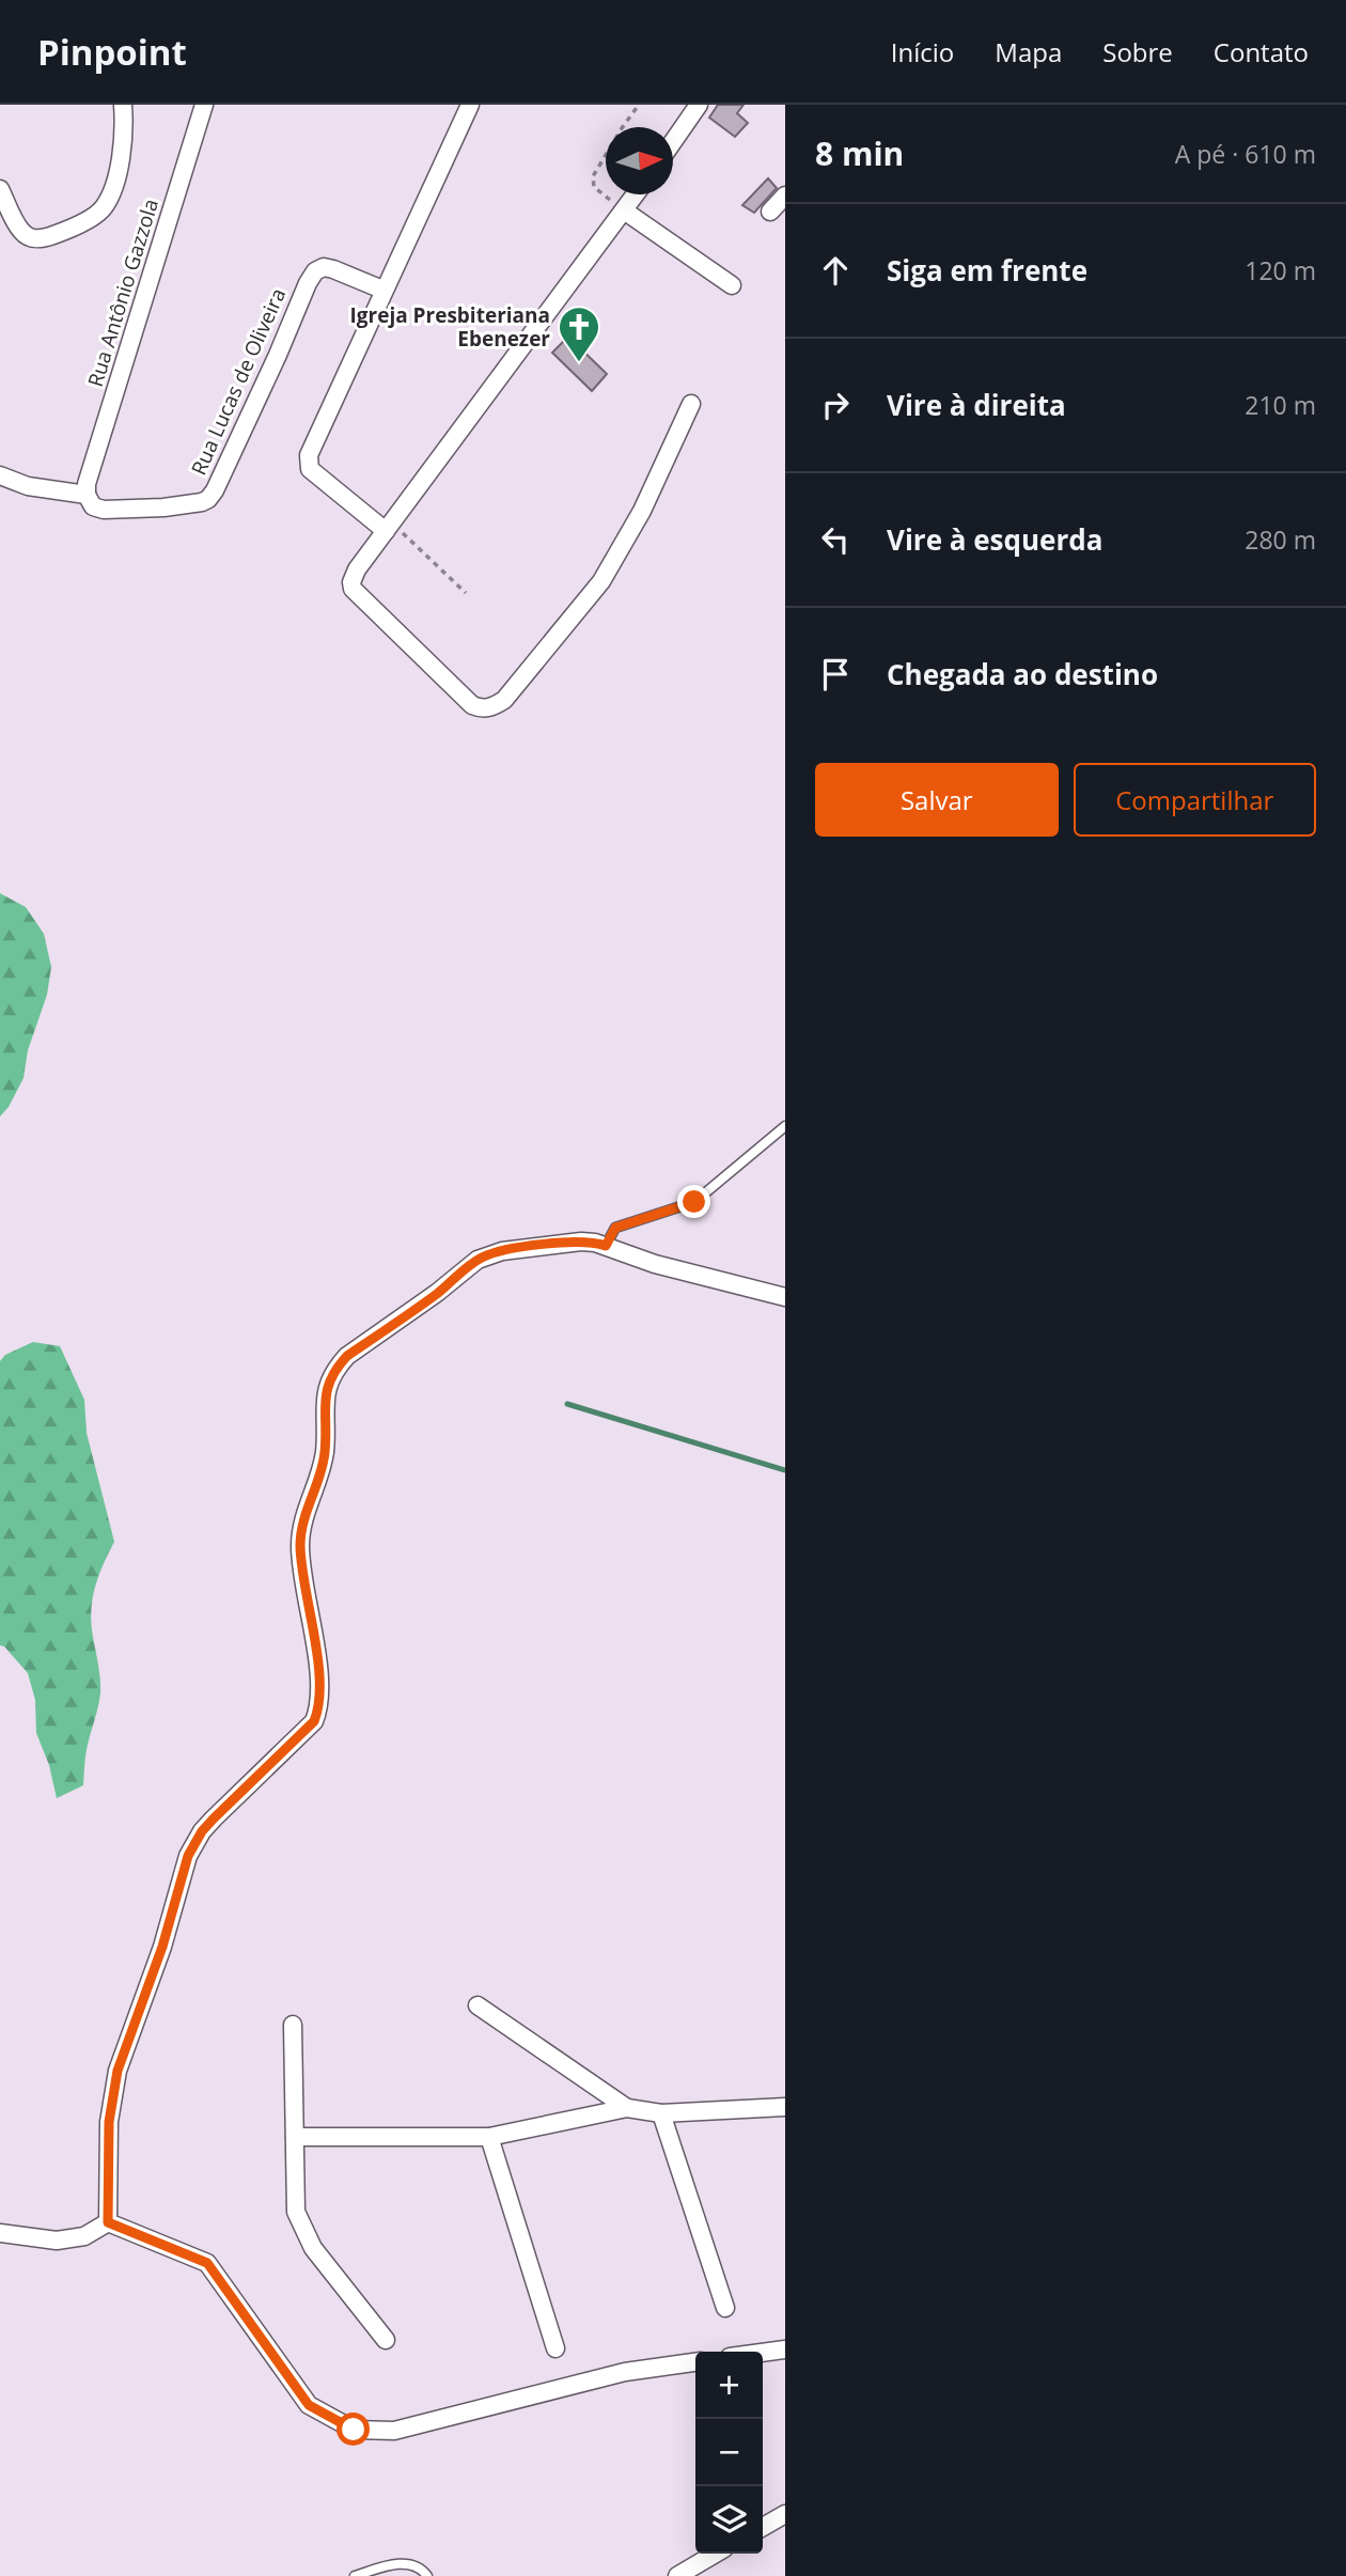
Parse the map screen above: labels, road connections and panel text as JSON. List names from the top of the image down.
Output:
{
  "streets": {
    "street": ["Rua Antônio Gazzola", "Rua Lucas de Oliveira"]
  },
  "crossings": [
    ["Rua Antônio Gazzola", "Rua Lucas de Oliveira"]
  ],
  "places": {
    "church": ["Igreja Presbiteriana Ebenezer"]
  },
  "north": "right",
  "page": {
    "header": "Pinpoint",
    "nav": [
      "Início",
      "Mapa",
      "Sobre",
      "Contato"
    ],
    "heading": ["8 min", "A pé · 610 m"],
    "list": [
      ["Siga em frente", "120 m"],
      ["Vire à direita", "210 m"],
      ["Vire à esquerda", "280 m"],
      "Chegada ao destino"
    ],
    "buttons": ["Salvar", "Compartilhar"],
    "map_buttons": ["+", "−"]
  }
}
